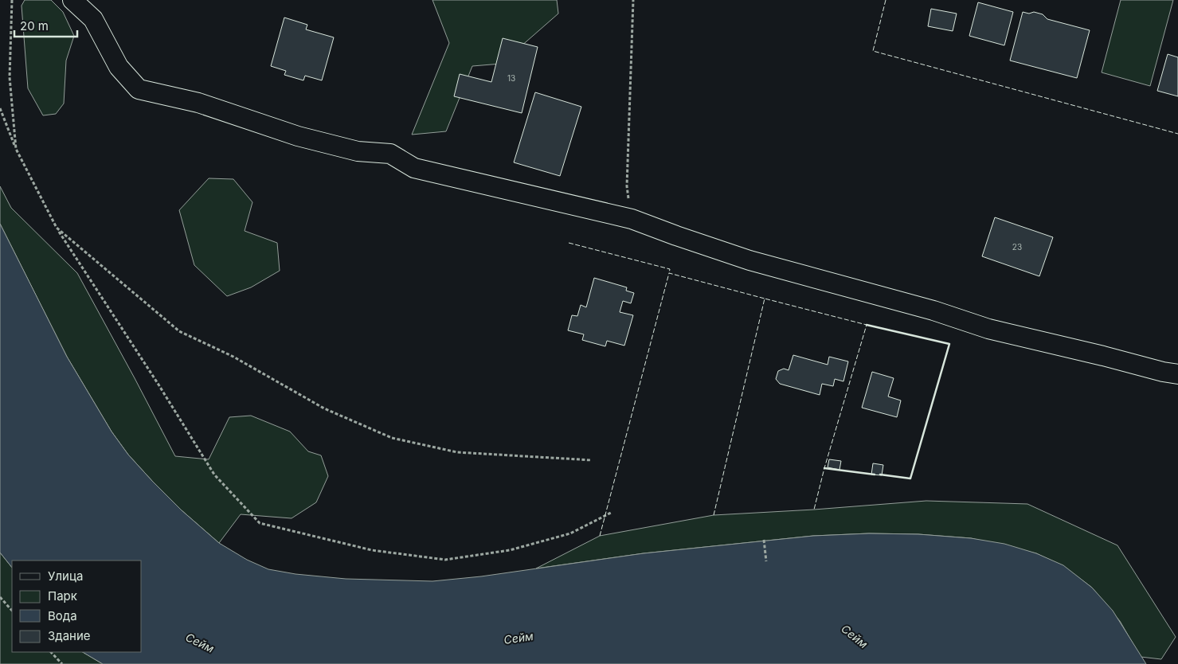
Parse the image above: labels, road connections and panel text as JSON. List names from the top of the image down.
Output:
{
  "water": ["Сейм"],
  "house_numbers": ["13", "23"],
  "legend": [
    "Улица",
    "Парк",
    "Вода",
    "Здание"
  ],
  "scale_bar": "20 m"
}
